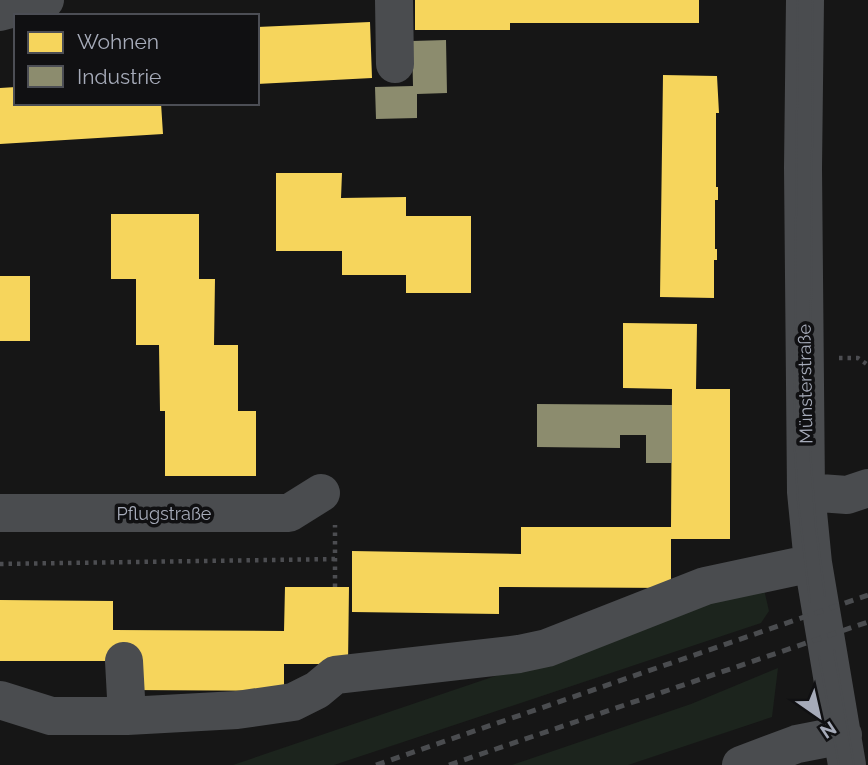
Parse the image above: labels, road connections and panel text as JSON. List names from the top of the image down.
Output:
{
  "streets": {
    "street": ["Münsterstraße", "Pflugstraße"]
  },
  "legend": ["Wohnen", "Industrie"],
  "north": "bottom right"
}
